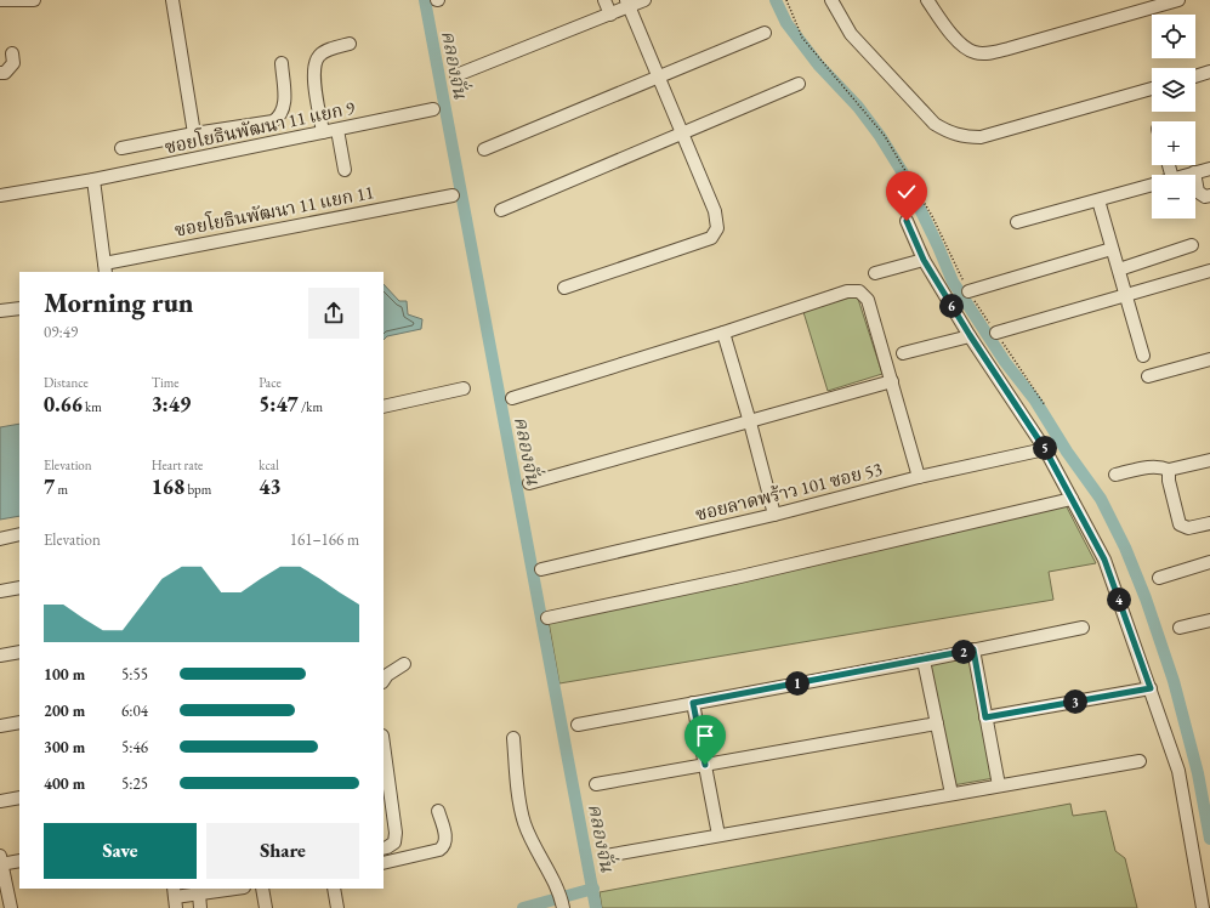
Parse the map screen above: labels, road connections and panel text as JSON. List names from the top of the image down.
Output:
{
  "streets": {
    "street": ["ซอยโยธินพัฒนา 11 แยก 9", "ซอยโยธินพัฒนา 11 แยก 11", "ซอยลาดพร้าว 101 ซอย 53"]
  },
  "water": ["คลองจั่น"],
  "page": {
    "map_buttons": ["+", "−"],
    "heading": ["Morning run", "09:49"],
    "pins": [
      "6",
      "5",
      "4",
      "2",
      "1",
      "3"
    ],
    "stats": [
      ["Distance", "0.66 km"],
      ["Time", "3:49"],
      ["Pace", "5:47 /km"],
      ["Elevation", "7 m"],
      ["Heart rate", "168 bpm"],
      ["kcal", "43"]
    ],
    "chart": ["Elevation", "161–166 m"],
    "list": [
      {
        "name": "100 m",
        "note": "5:55"
      },
      {
        "name": "200 m",
        "note": "6:04"
      },
      {
        "name": "300 m",
        "note": "5:46"
      },
      {
        "name": "400 m",
        "note": "5:25"
      }
    ],
    "buttons": ["Save", "Share"]
  }
}
